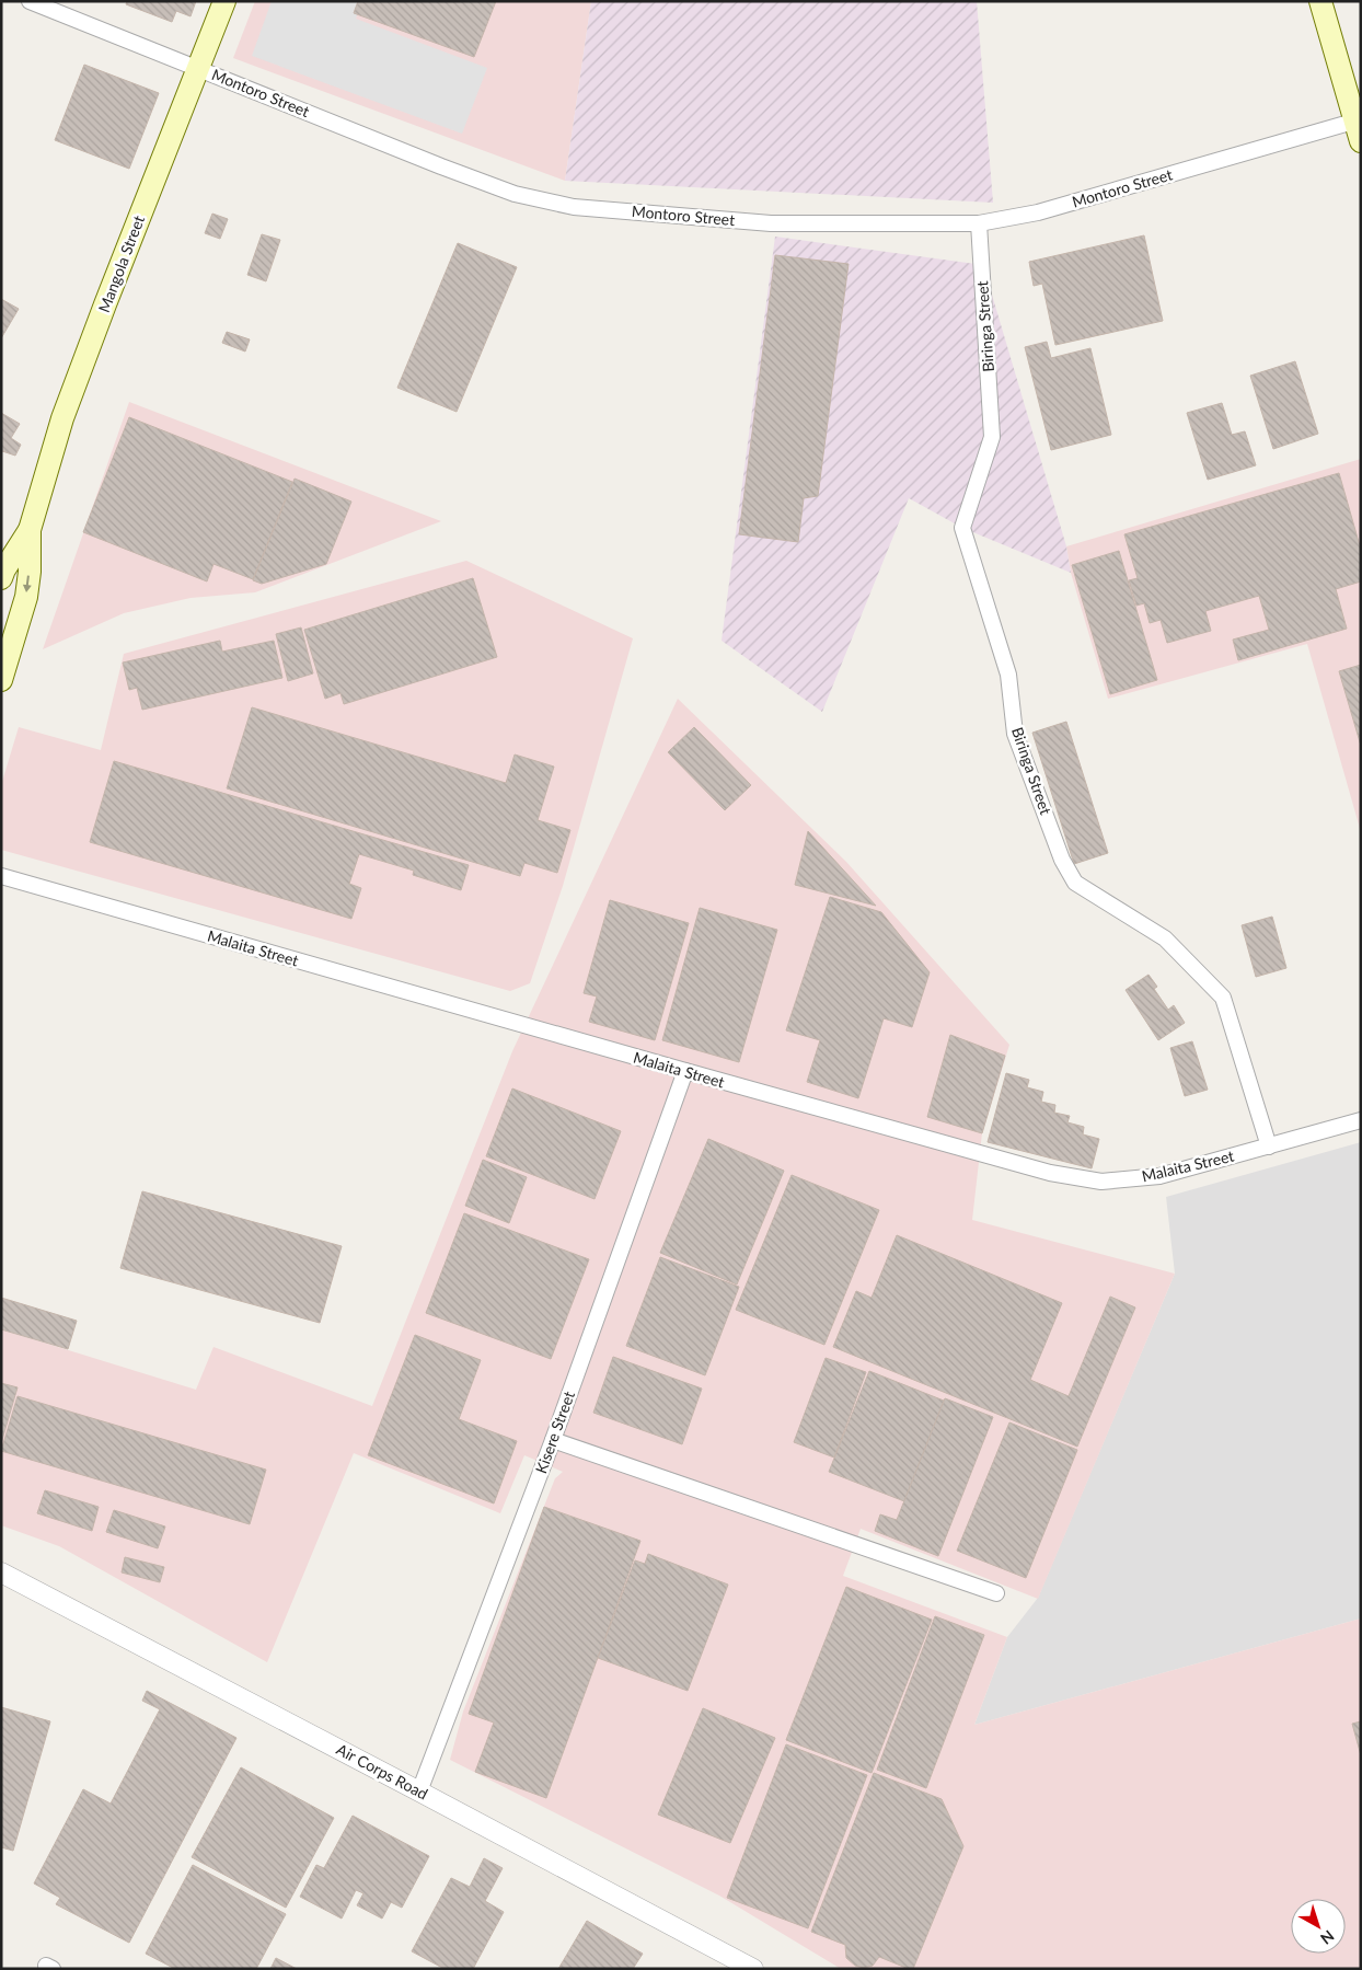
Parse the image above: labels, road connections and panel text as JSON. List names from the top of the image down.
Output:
{
  "streets": {
    "main road": ["Mangola Street"],
    "street": [
      "Montoro Street",
      "Biringa Street",
      "Malaita Street",
      "Kisere Street",
      "Air Corps Road"
    ]
  },
  "crossings": [
    ["Montoro Street", "Mangola Street"],
    ["Montoro Street", "Biringa Street"],
    ["Biringa Street", "Malaita Street"],
    ["Malaita Street", "Kisere Street"],
    ["Kisere Street", "Air Corps Road"]
  ],
  "north": "bottom right"
}
